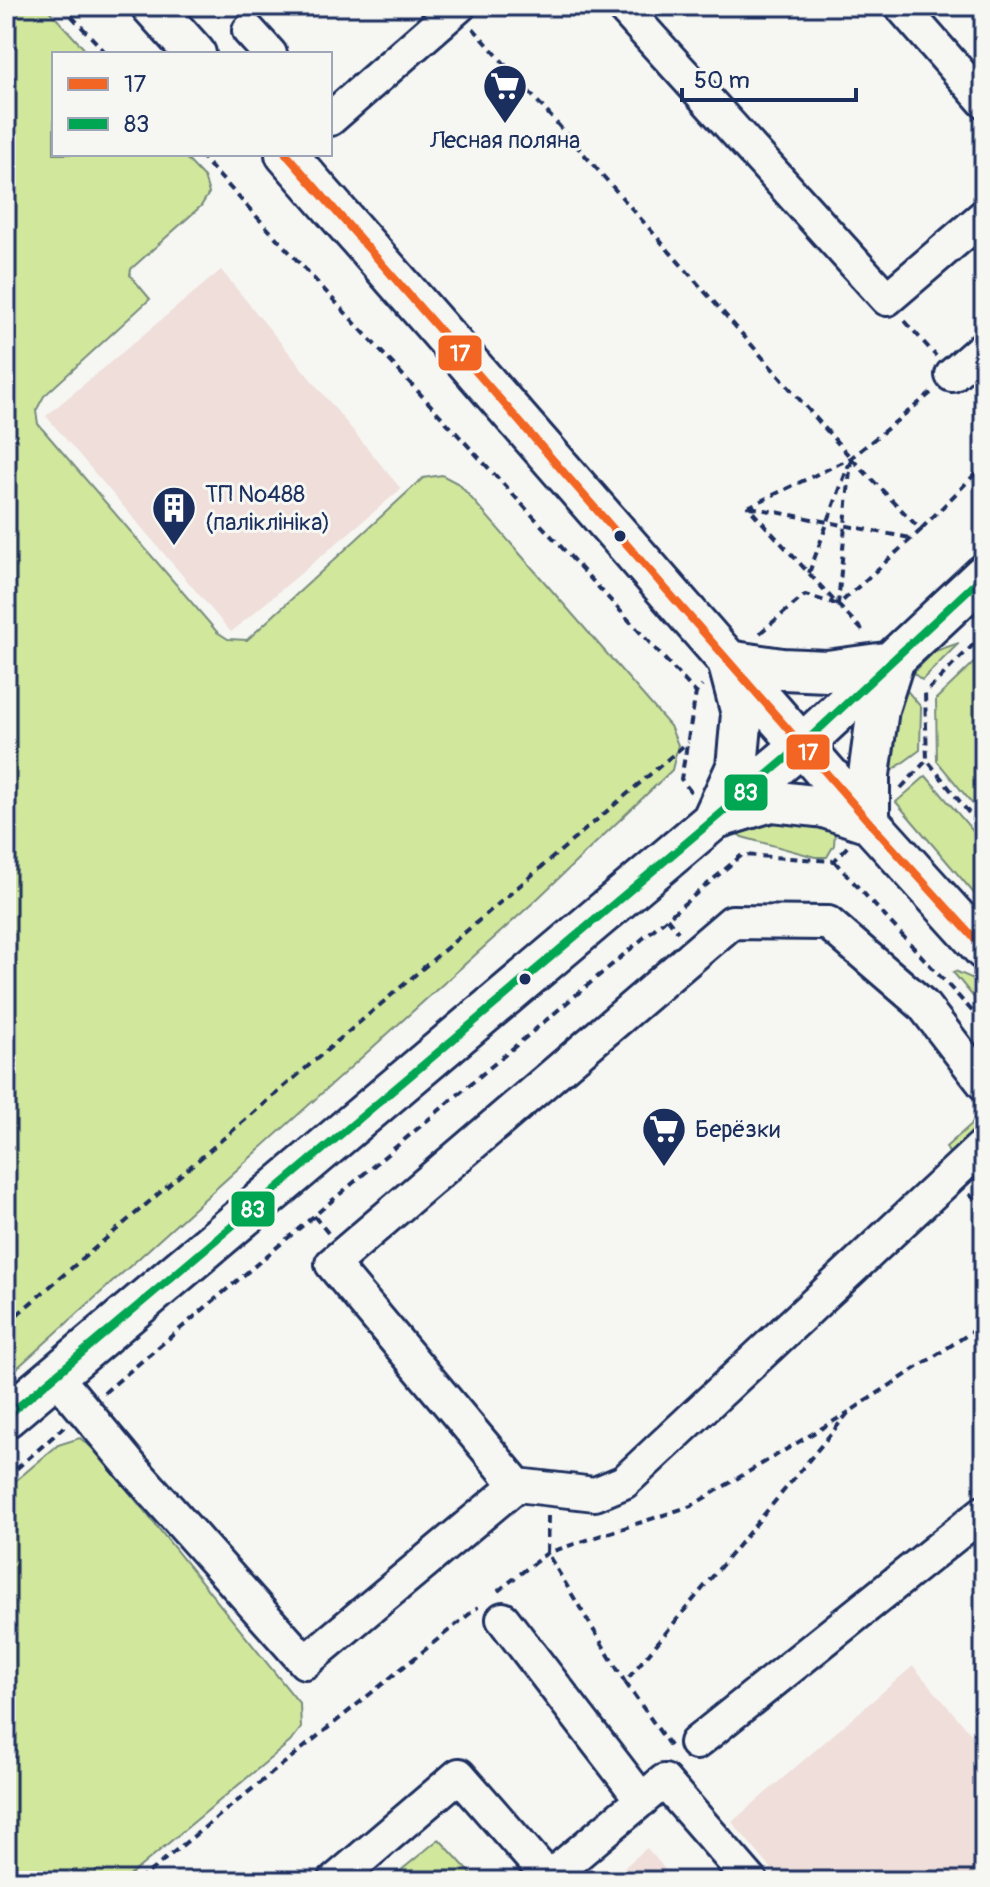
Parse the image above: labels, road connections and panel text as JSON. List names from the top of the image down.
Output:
{
  "places": {
    "supermarket": ["Лесная поляна", "Берёзки"],
    "building": ["ТП №488 (паліклініка)"]
  },
  "lines": ["transit line 17", "transit line 83"],
  "legend": ["17", "83"],
  "scale_bar": "50 m"
}
